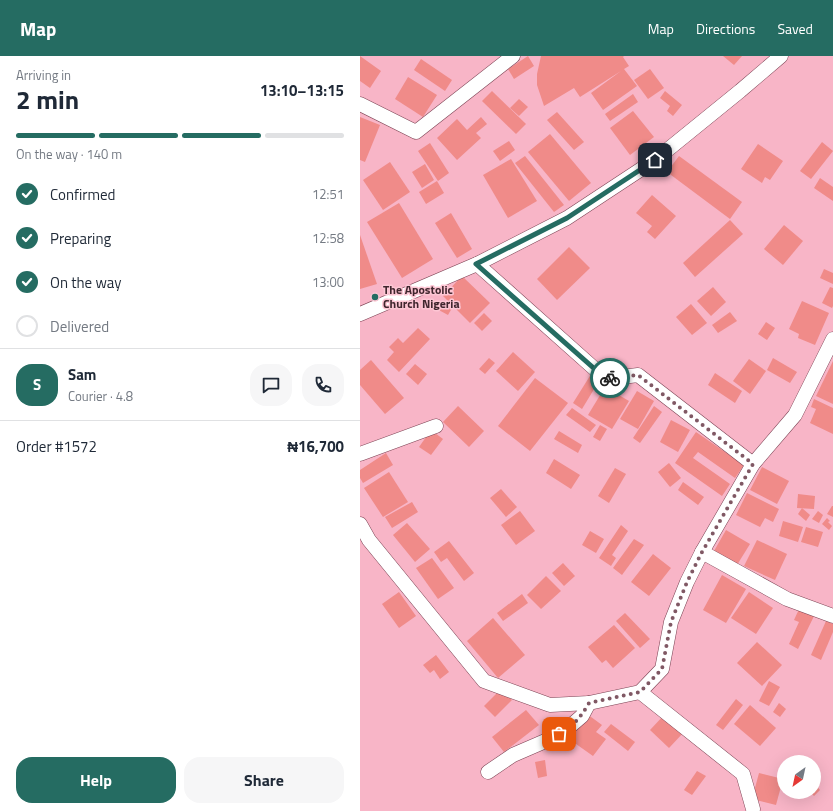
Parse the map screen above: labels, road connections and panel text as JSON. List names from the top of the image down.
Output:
{
  "places": ["The Apostolic Church Nigeria"],
  "north": "bottom left",
  "page": {
    "header": "Map",
    "nav": ["Map", "Directions", "Saved"],
    "heading": ["2 min", "Arriving in", "13:10–13:15"],
    "panel": [
      "Sam",
      "Courier · 4.8",
      "Order #1572",
      "₦16,700"
    ],
    "bar": "On the way · 140 m",
    "list": [
      ["Confirmed", "12:51"],
      ["Preparing", "12:58"],
      ["On the way", "13:00"],
      "Delivered"
    ],
    "round": "S",
    "buttons": ["Help", "Share"]
  }
}
